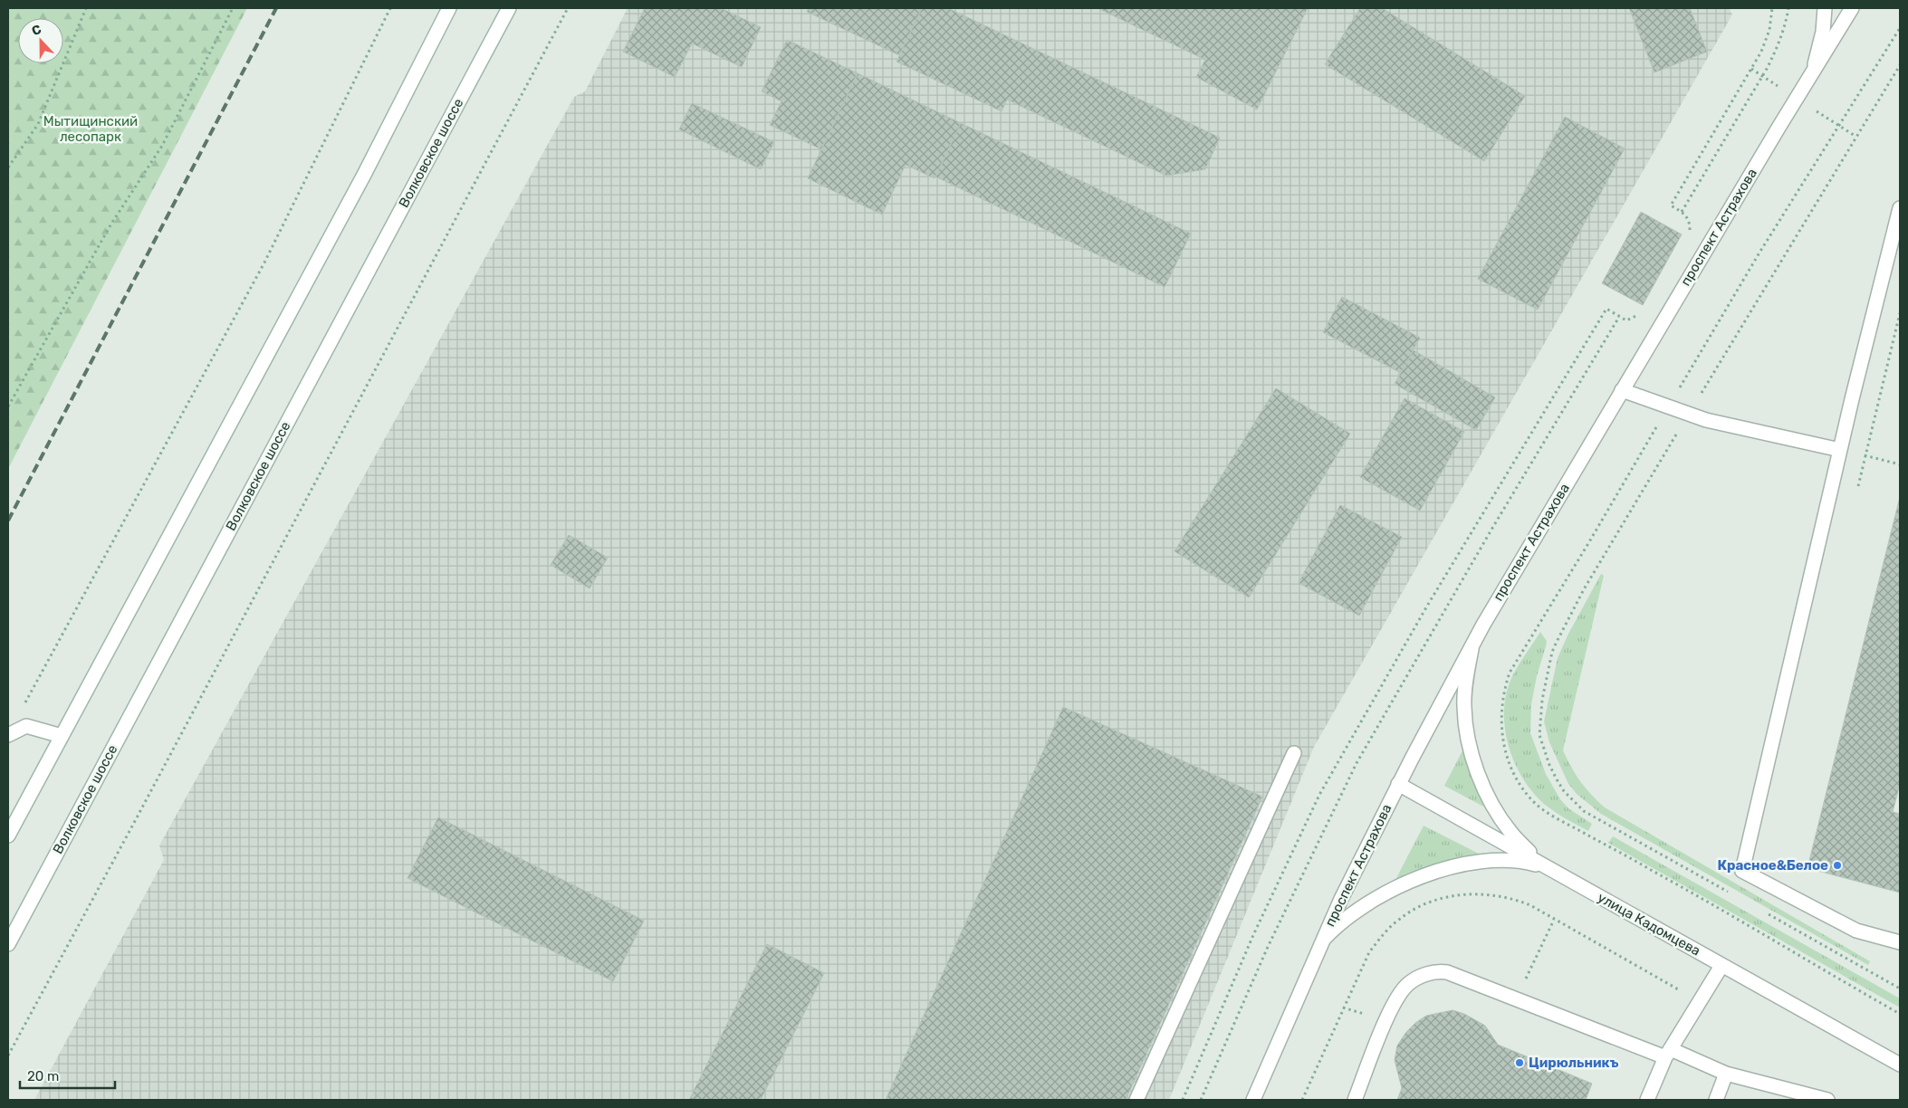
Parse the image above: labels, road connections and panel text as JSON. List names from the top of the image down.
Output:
{
  "streets": {
    "street": ["Волковское шоссе", "проспект Астрахова", "улица Кадомцева"]
  },
  "crossings": [
    ["проспект Астрахова", "улица Кадомцева"]
  ],
  "parks": ["Мытищинский лесопарк"],
  "places": ["Красное&Белое", "Цирюльникъ"],
  "scale_bar": "20 m",
  "north": "top"
}
